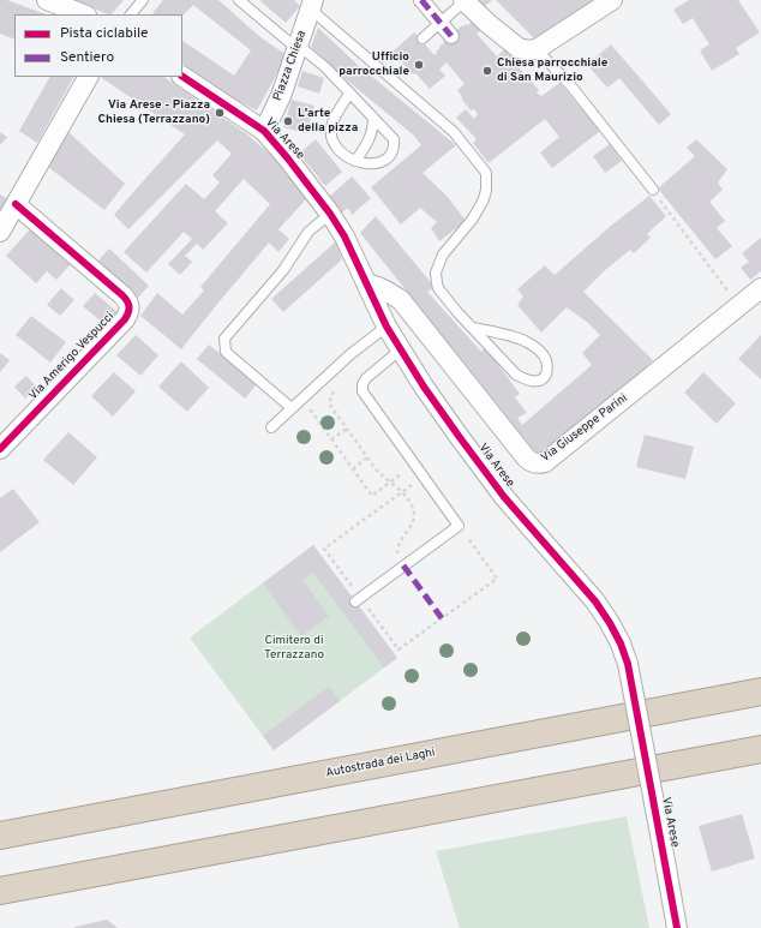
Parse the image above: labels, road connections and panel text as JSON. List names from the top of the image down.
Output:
{
  "streets": {
    "highway": ["Autostrada dei Laghi"],
    "street": [
      "Piazza Chiesa",
      "Via Arese",
      "Via Amerigo Vespucci",
      "Via Giuseppe Parini"
    ]
  },
  "crossings": [
    ["Piazza Chiesa", "Via Arese"],
    ["Via Arese", "Via Giuseppe Parini"]
  ],
  "parks": ["Cimitero di Terrazzano"],
  "places": [
    "Ufficio parrocchiale",
    "Chiesa parrocchiale di San Maurizio",
    "Via Arese - Piazza Chiesa (Terrazzano)",
    "L'arte della pizza"
  ],
  "legend": ["Pista ciclabile", "Sentiero"]
}
